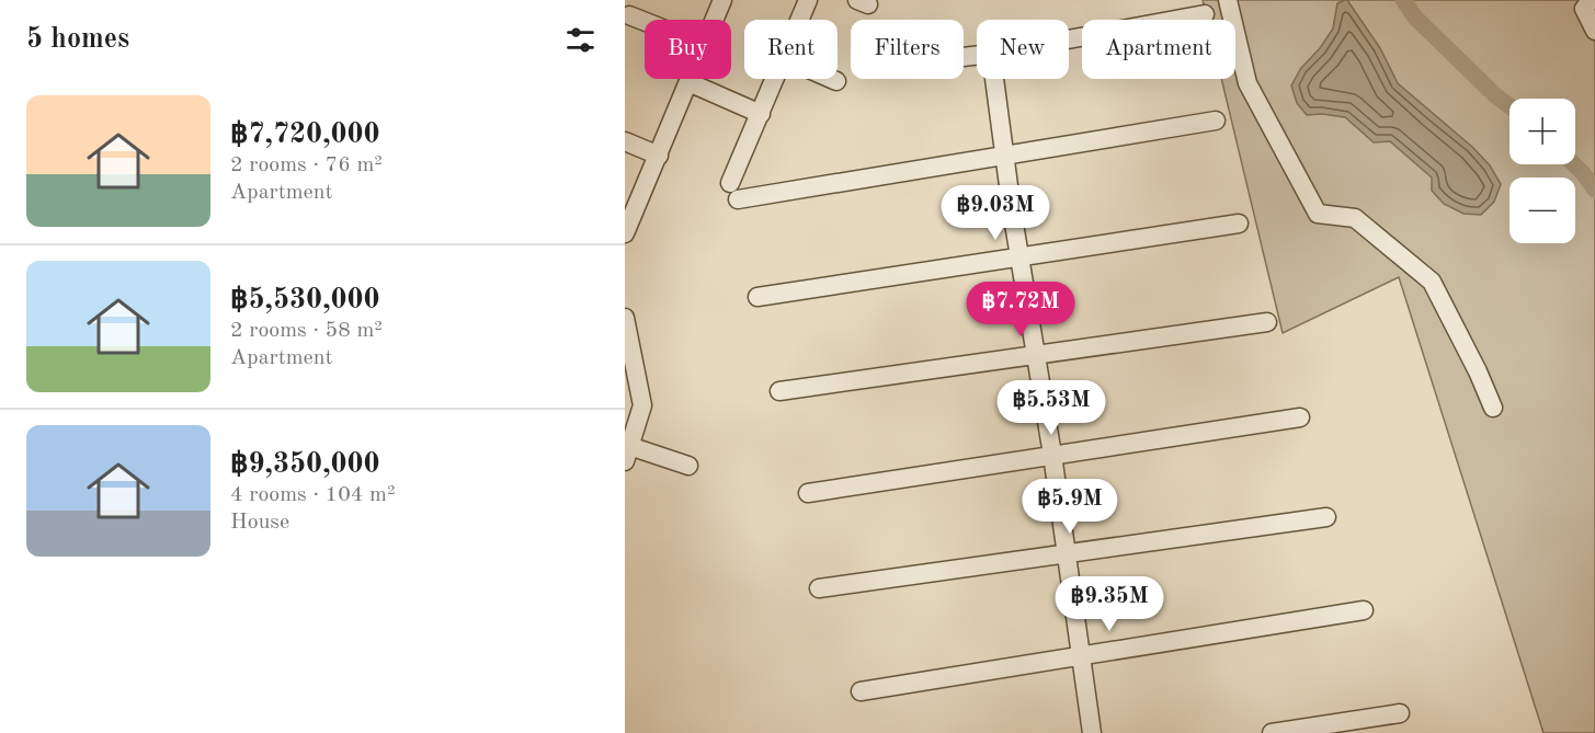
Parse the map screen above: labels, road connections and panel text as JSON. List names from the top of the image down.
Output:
{
  "page": {
    "heading": "5 homes",
    "chip": [
      "Buy",
      "Rent",
      "Filters",
      "New",
      "Apartment"
    ],
    "list": [
      {
        "name": "฿7,720,000",
        "note": "2 rooms · 76 m² · Apartment"
      },
      {
        "name": "฿5,530,000",
        "note": "2 rooms · 58 m² · Apartment"
      },
      {
        "name": "฿9,350,000",
        "note": "4 rooms · 104 m² · House"
      }
    ],
    "map_buttons": ["+", "−"],
    "price": [
      "฿9.03M",
      "฿7.72M",
      "฿5.53M",
      "฿5.9M",
      "฿9.35M"
    ]
  }
}
